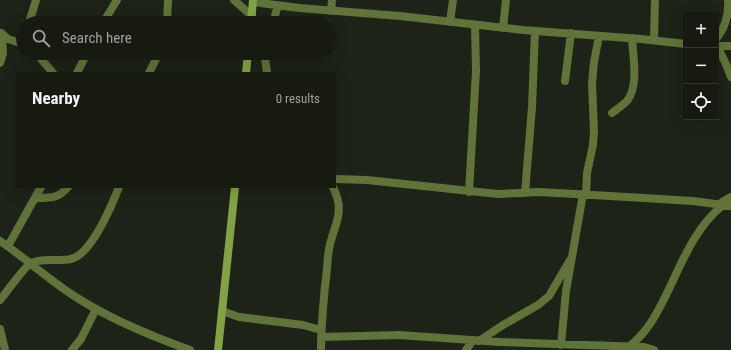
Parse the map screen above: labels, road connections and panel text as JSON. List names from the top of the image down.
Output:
{
  "page": {
    "map_buttons": ["+", "−"],
    "search": "Search here",
    "heading": ["Nearby", "0 results"]
  }
}
